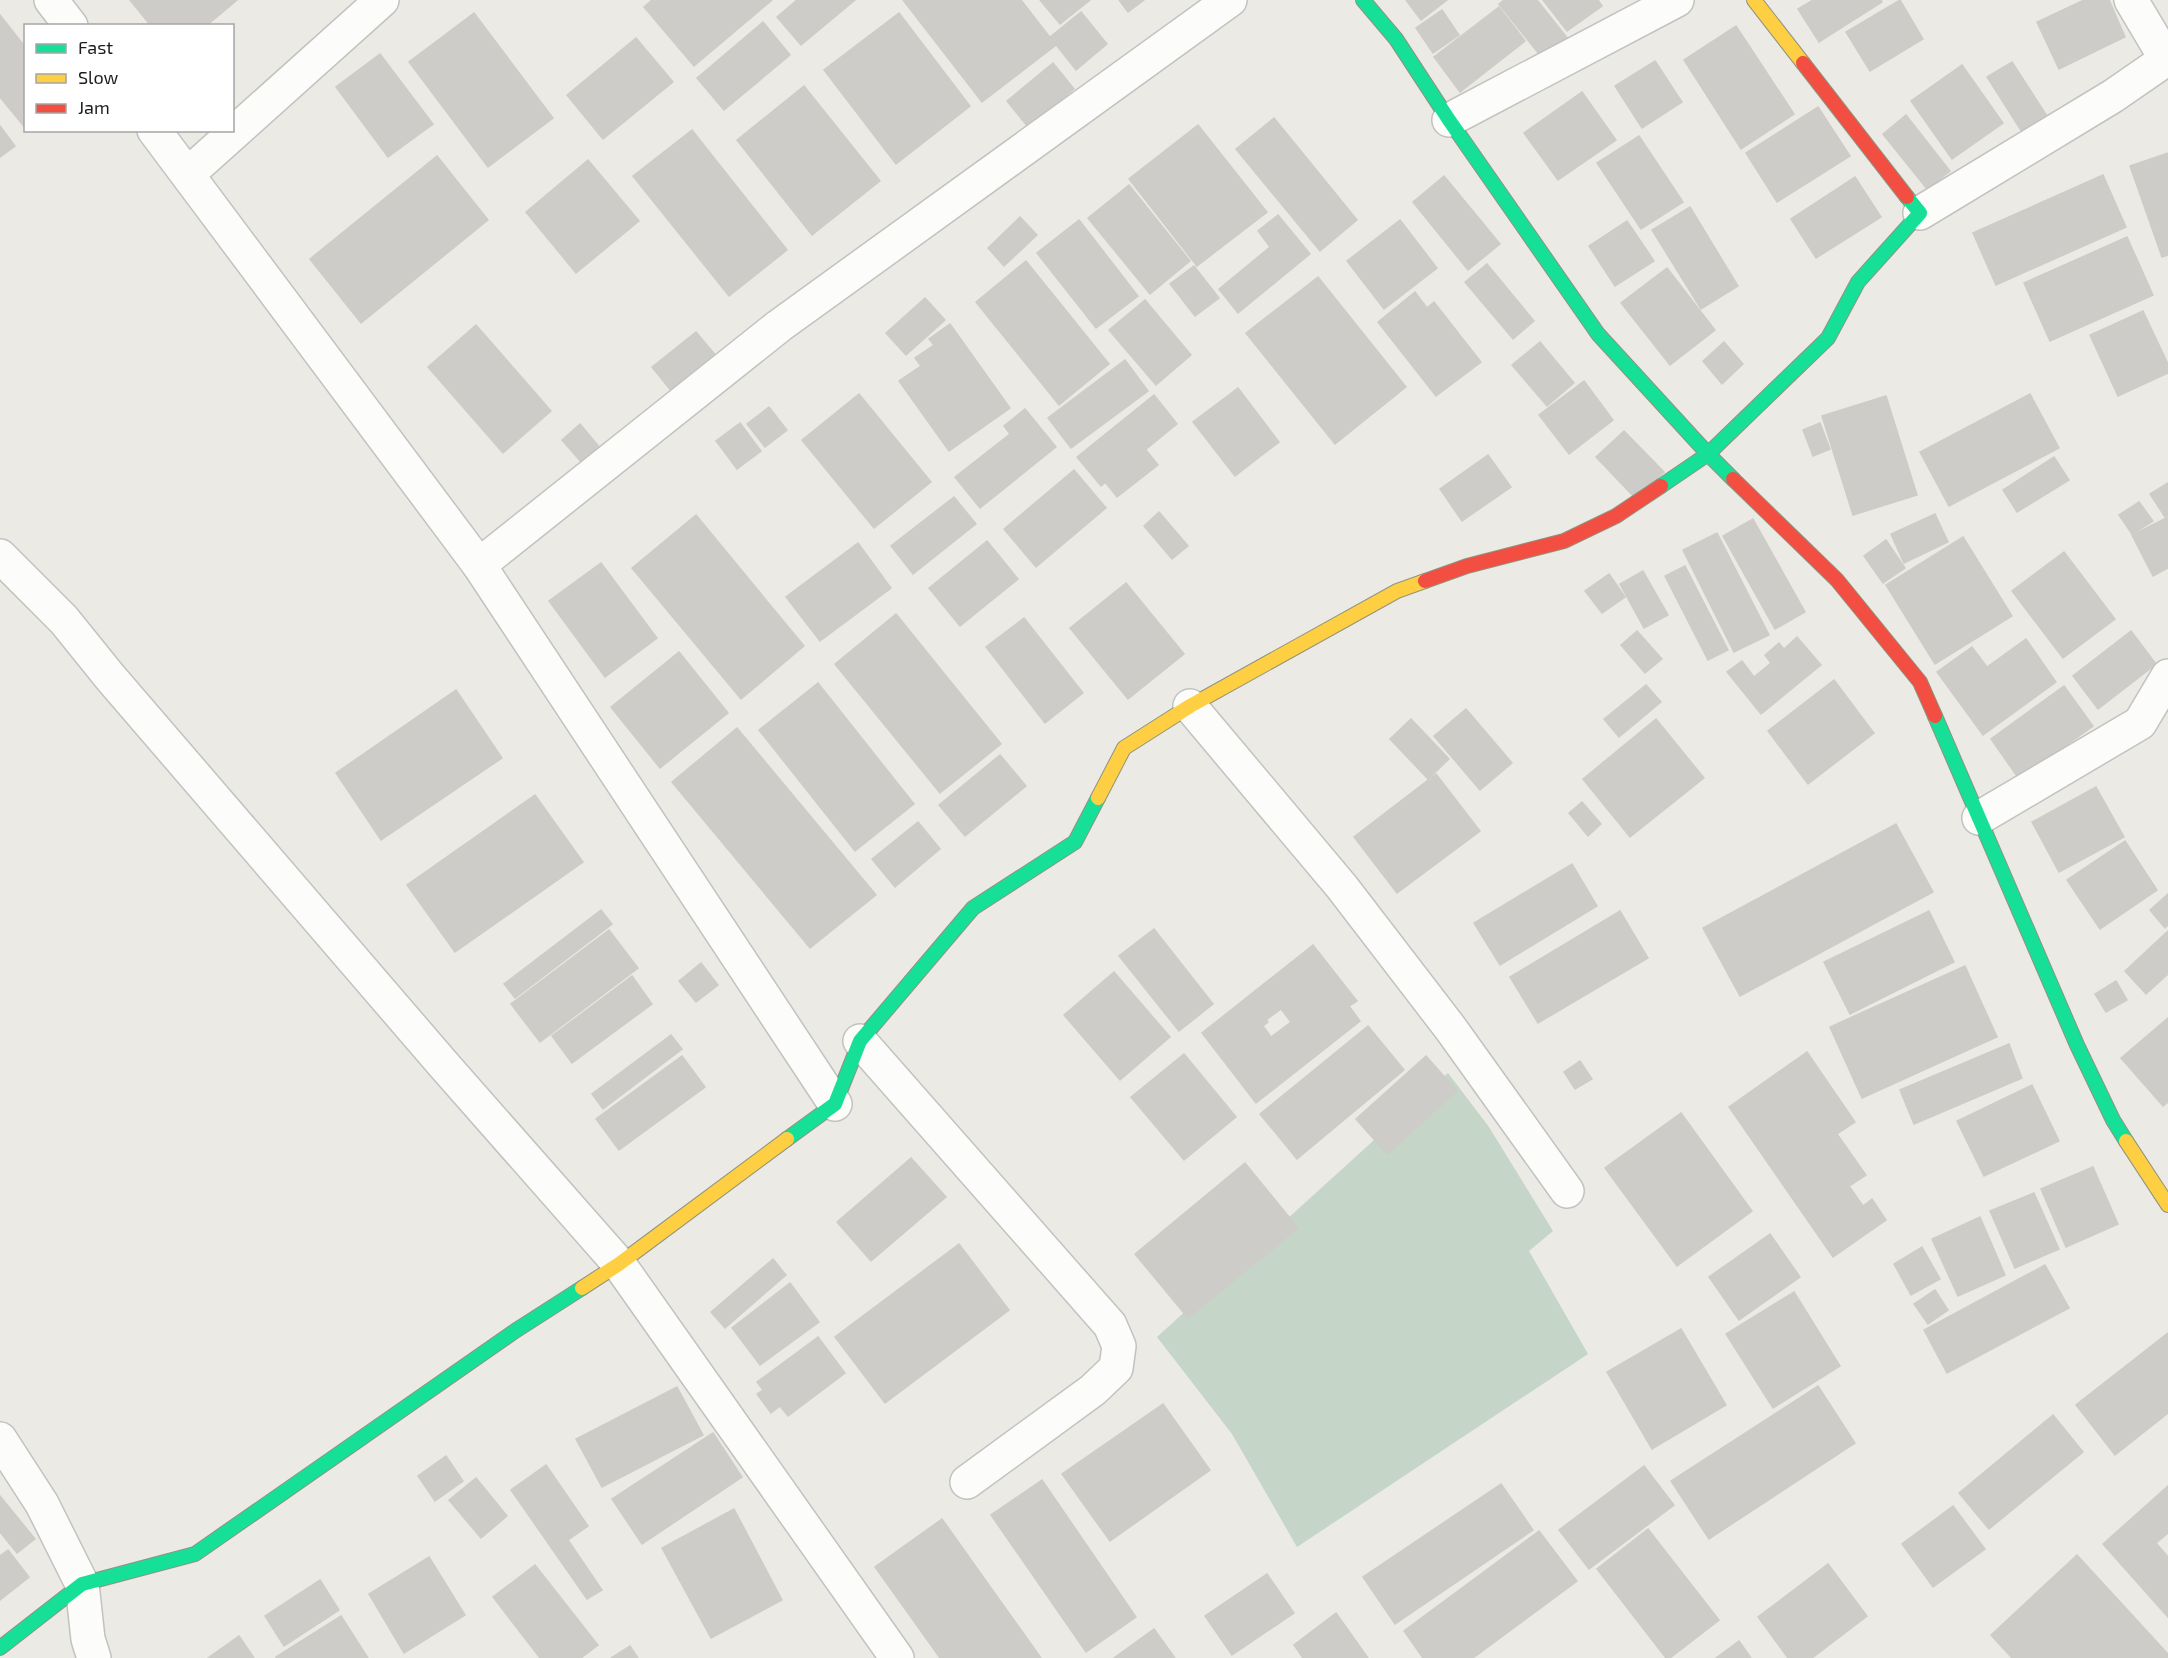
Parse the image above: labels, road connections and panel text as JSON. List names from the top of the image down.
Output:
{
  "legend": ["Fast", "Slow", "Jam"]
}
